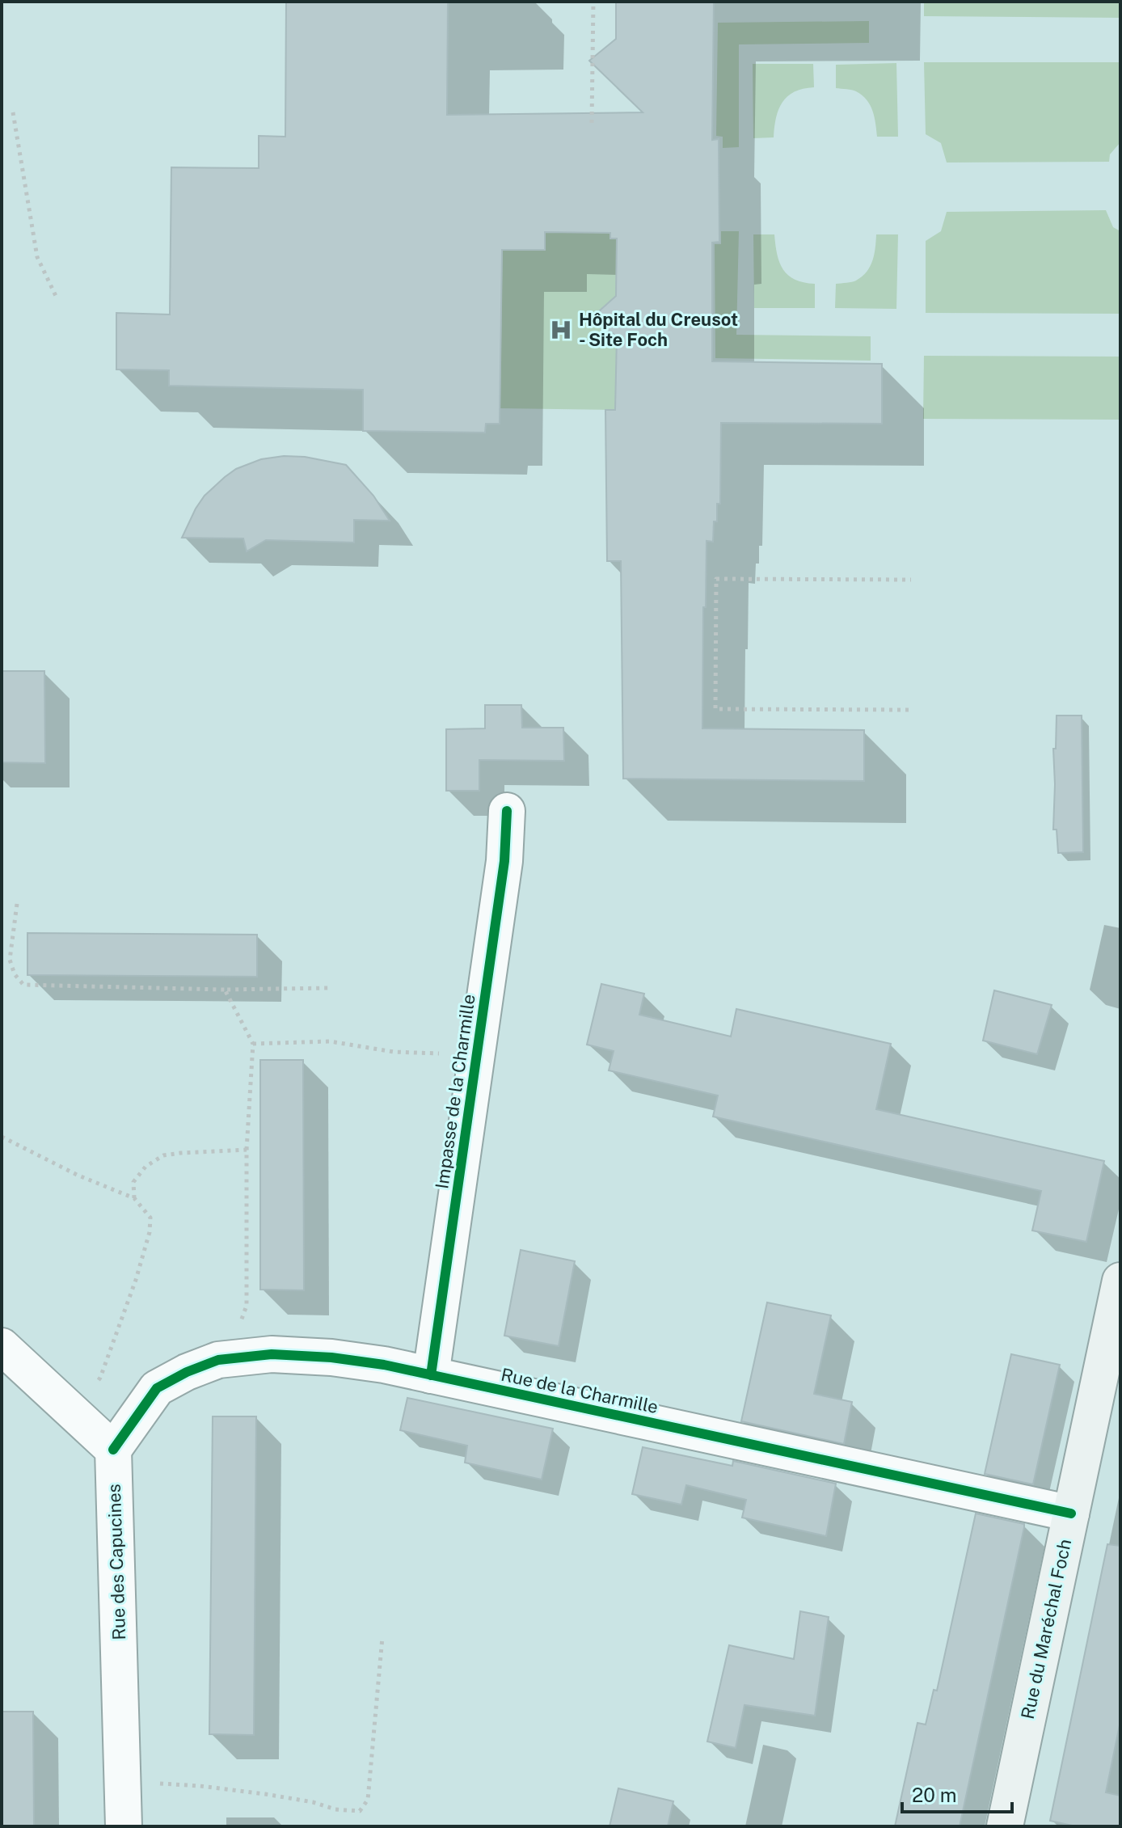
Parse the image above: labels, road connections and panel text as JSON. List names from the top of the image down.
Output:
{
  "streets": {
    "main road": ["Rue du Maréchal Foch"],
    "street": ["Impasse de la Charmille", "Rue de la Charmille", "Rue des Capucines"]
  },
  "crossings": [
    ["Impasse de la Charmille", "Rue de la Charmille"],
    ["Rue de la Charmille", "Rue des Capucines"],
    ["Rue de la Charmille", "Rue du Maréchal Foch"]
  ],
  "places": {
    "hospital": ["Hôpital du Creusot - Site Foch"]
  },
  "scale_bar": "20 m"
}
